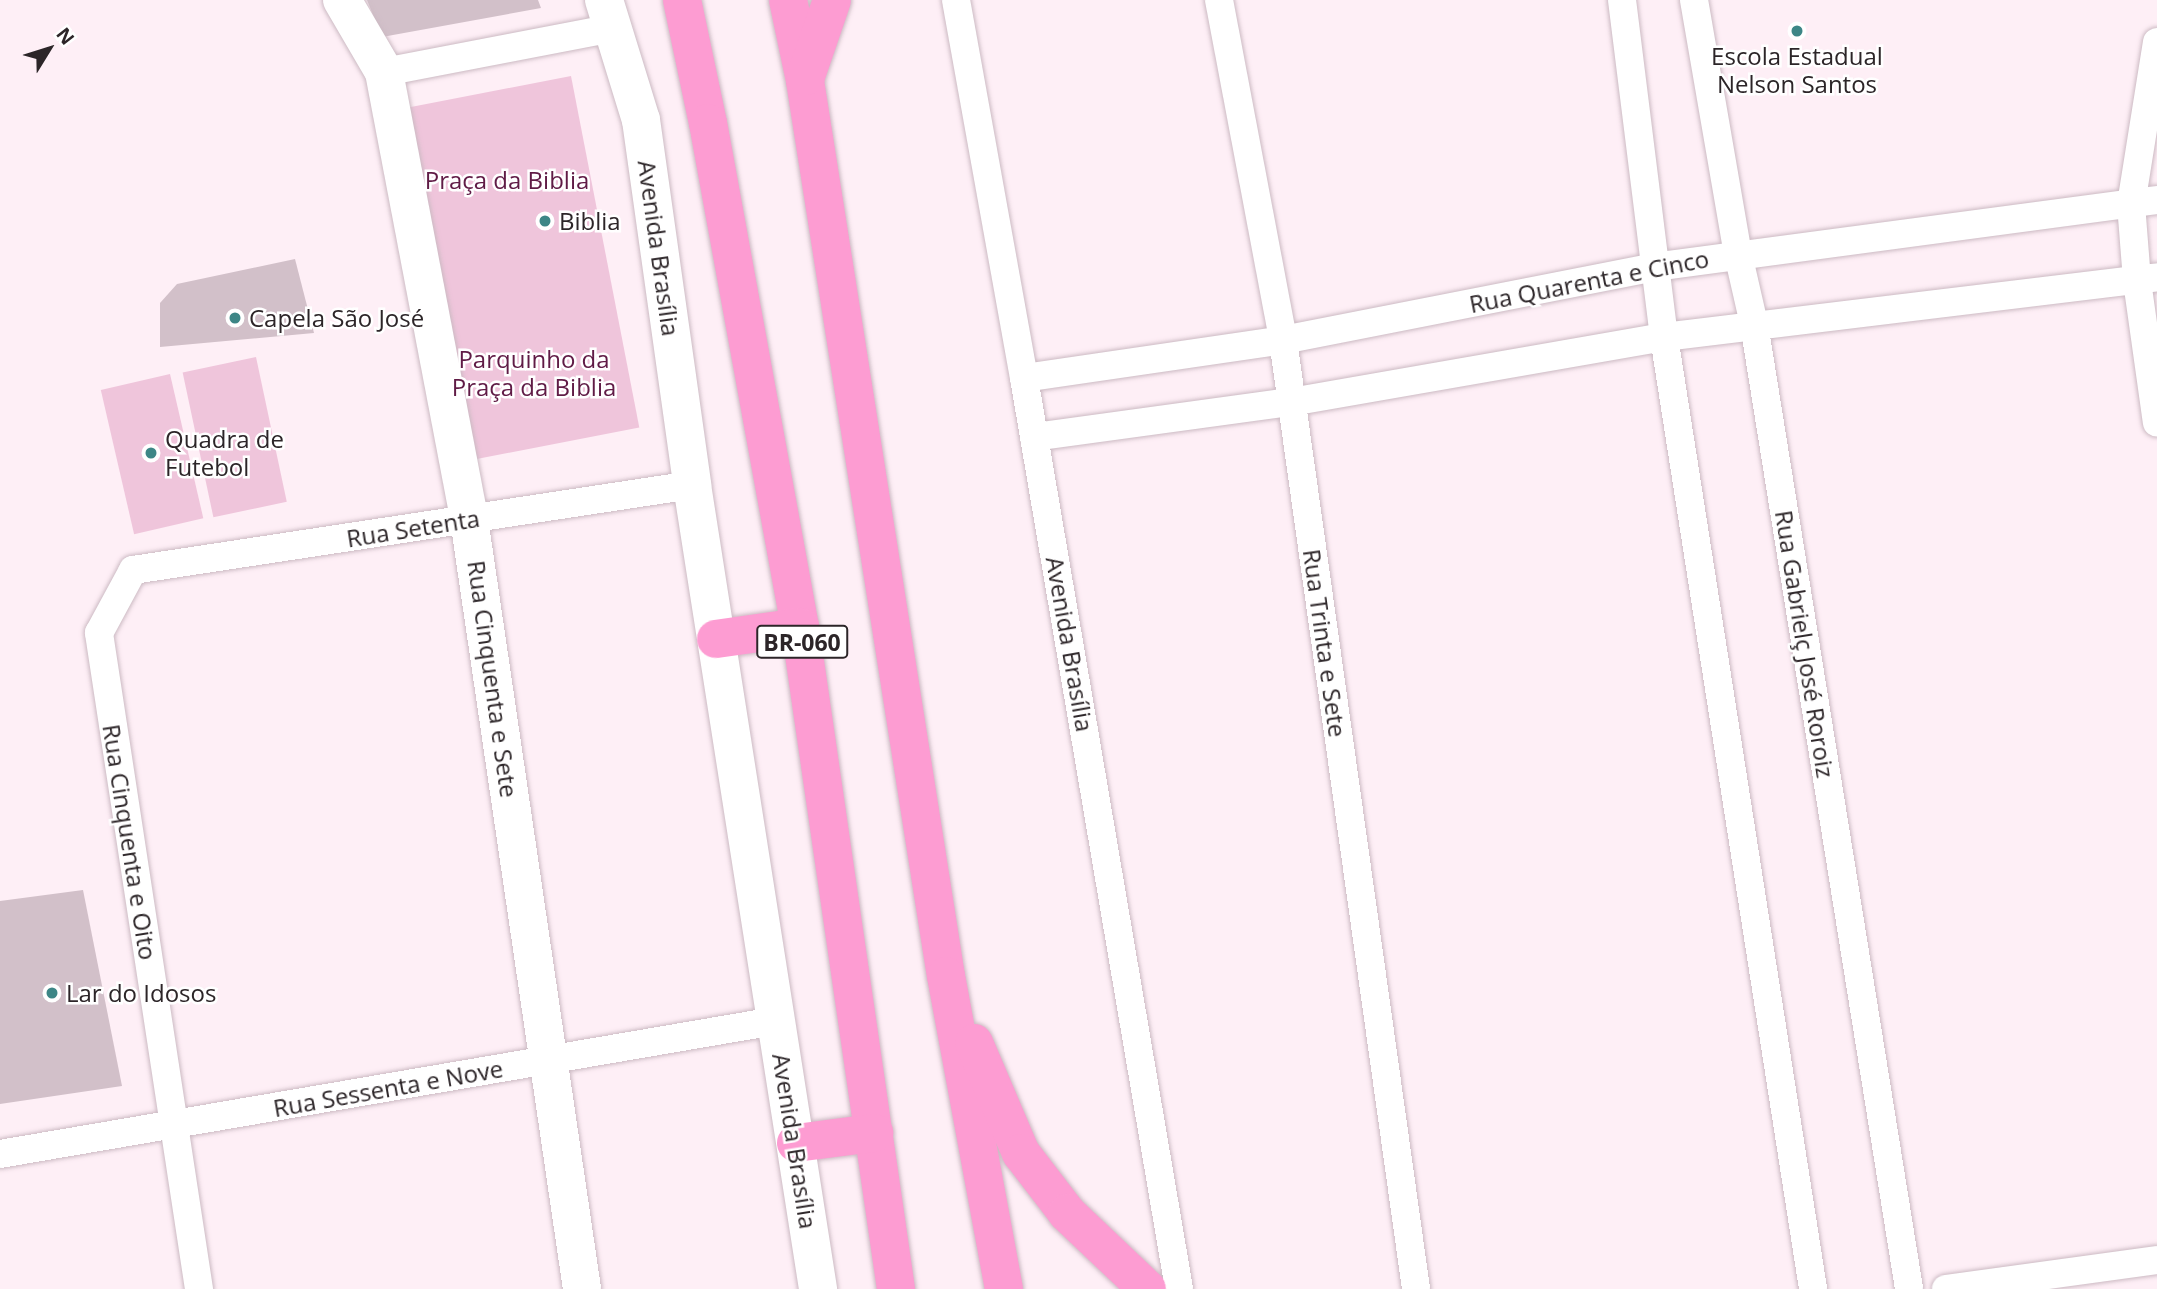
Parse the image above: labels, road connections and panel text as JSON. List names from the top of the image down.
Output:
{
  "streets": {
    "highway": ["BR-060"],
    "street": [
      "Avenida Brasília",
      "Rua Quarenta e Cinco",
      "Rua Setenta",
      "Rua Trinta e Sete",
      "Rua Gabrielç José Roroiz",
      "Rua Cinquenta e Sete",
      "Rua Cinquenta e Oito",
      "Rua Sessenta e Nove"
    ]
  },
  "crossings": [
    ["Avenida Brasília", "Rua Quarenta e Cinco"],
    ["Avenida Brasília", "Rua Setenta"],
    ["Avenida Brasília", "Rua Sessenta e Nove"],
    ["Rua Quarenta e Cinco", "Rua Trinta e Sete"],
    ["Rua Quarenta e Cinco", "Rua Gabrielç José Roroiz"],
    ["Rua Setenta", "Rua Cinquenta e Sete"],
    ["Rua Setenta", "Rua Cinquenta e Oito"],
    ["Rua Cinquenta e Sete", "Rua Sessenta e Nove"],
    ["Rua Cinquenta e Oito", "Rua Sessenta e Nove"]
  ],
  "parks": ["Praça da Biblia", "Parquinho da Praça da Biblia"],
  "places": [
    "Escola Estadual Nelson Santos",
    "Biblia",
    "Capela São José",
    "Quadra de Futebol",
    "Lar do Idosos"
  ],
  "north": "top right"
}
